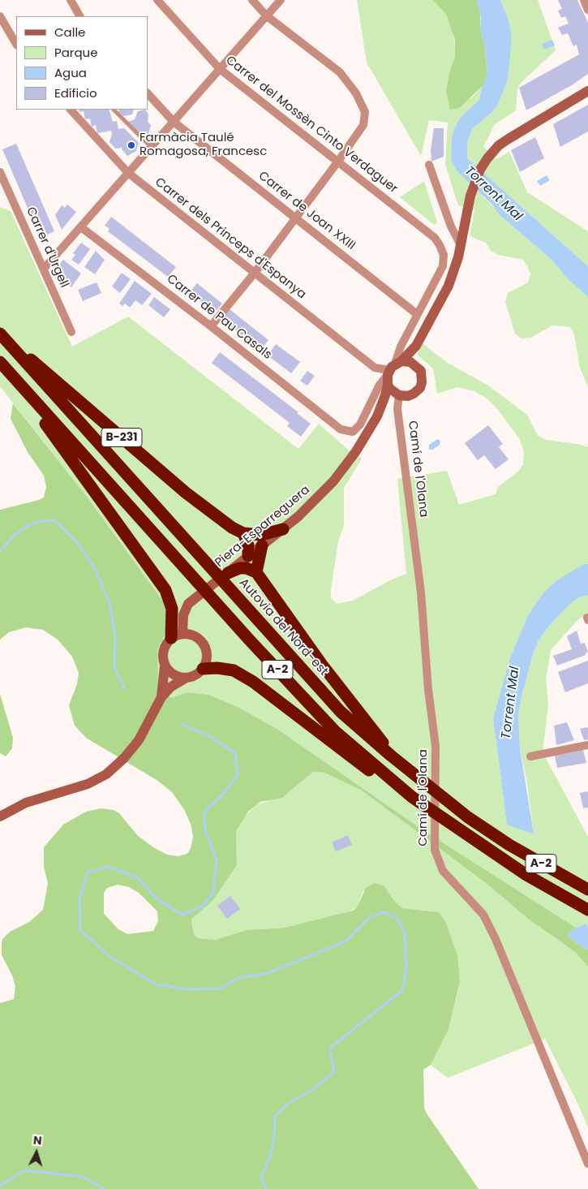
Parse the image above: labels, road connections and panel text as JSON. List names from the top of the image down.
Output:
{
  "streets": {
    "highway": ["B-231", "Autovia del Nord-est", "A-2"],
    "main road": ["Piera-Esparreguera"],
    "street": [
      "Carrer del Mossèn Cinto Verdaguer",
      "Carrer de Joan XXIII",
      "Carrer dels Princeps d'Espanya",
      "Carrer d'Urgell",
      "Carrer de Pau Casals",
      "Camí de l'Olana"
    ]
  },
  "crossings": [
    ["Carrer del Mossèn Cinto Verdaguer", "Carrer de Joan XXIII"],
    ["Carrer dels Princeps d'Espanya", "Carrer de Pau Casals"],
    ["Carrer dels Princeps d'Espanya", "Camí de l'Olana"],
    ["Carrer dels Princeps d'Espanya", "Piera-Esparreguera"],
    ["Carrer de Pau Casals", "Camí de l'Olana"],
    ["Carrer de Pau Casals", "Piera-Esparreguera"],
    ["B-231", "Piera-Esparreguera"],
    ["B-231", "Autovia del Nord-est"],
    ["Camí de l'Olana", "Piera-Esparreguera"]
  ],
  "water": ["Torrent Mal"],
  "places": ["Farmàcia Taulé Romagosa, Francesc"],
  "legend": [
    "Calle",
    "Parque",
    "Agua",
    "Edificio"
  ],
  "north": "top"
}
